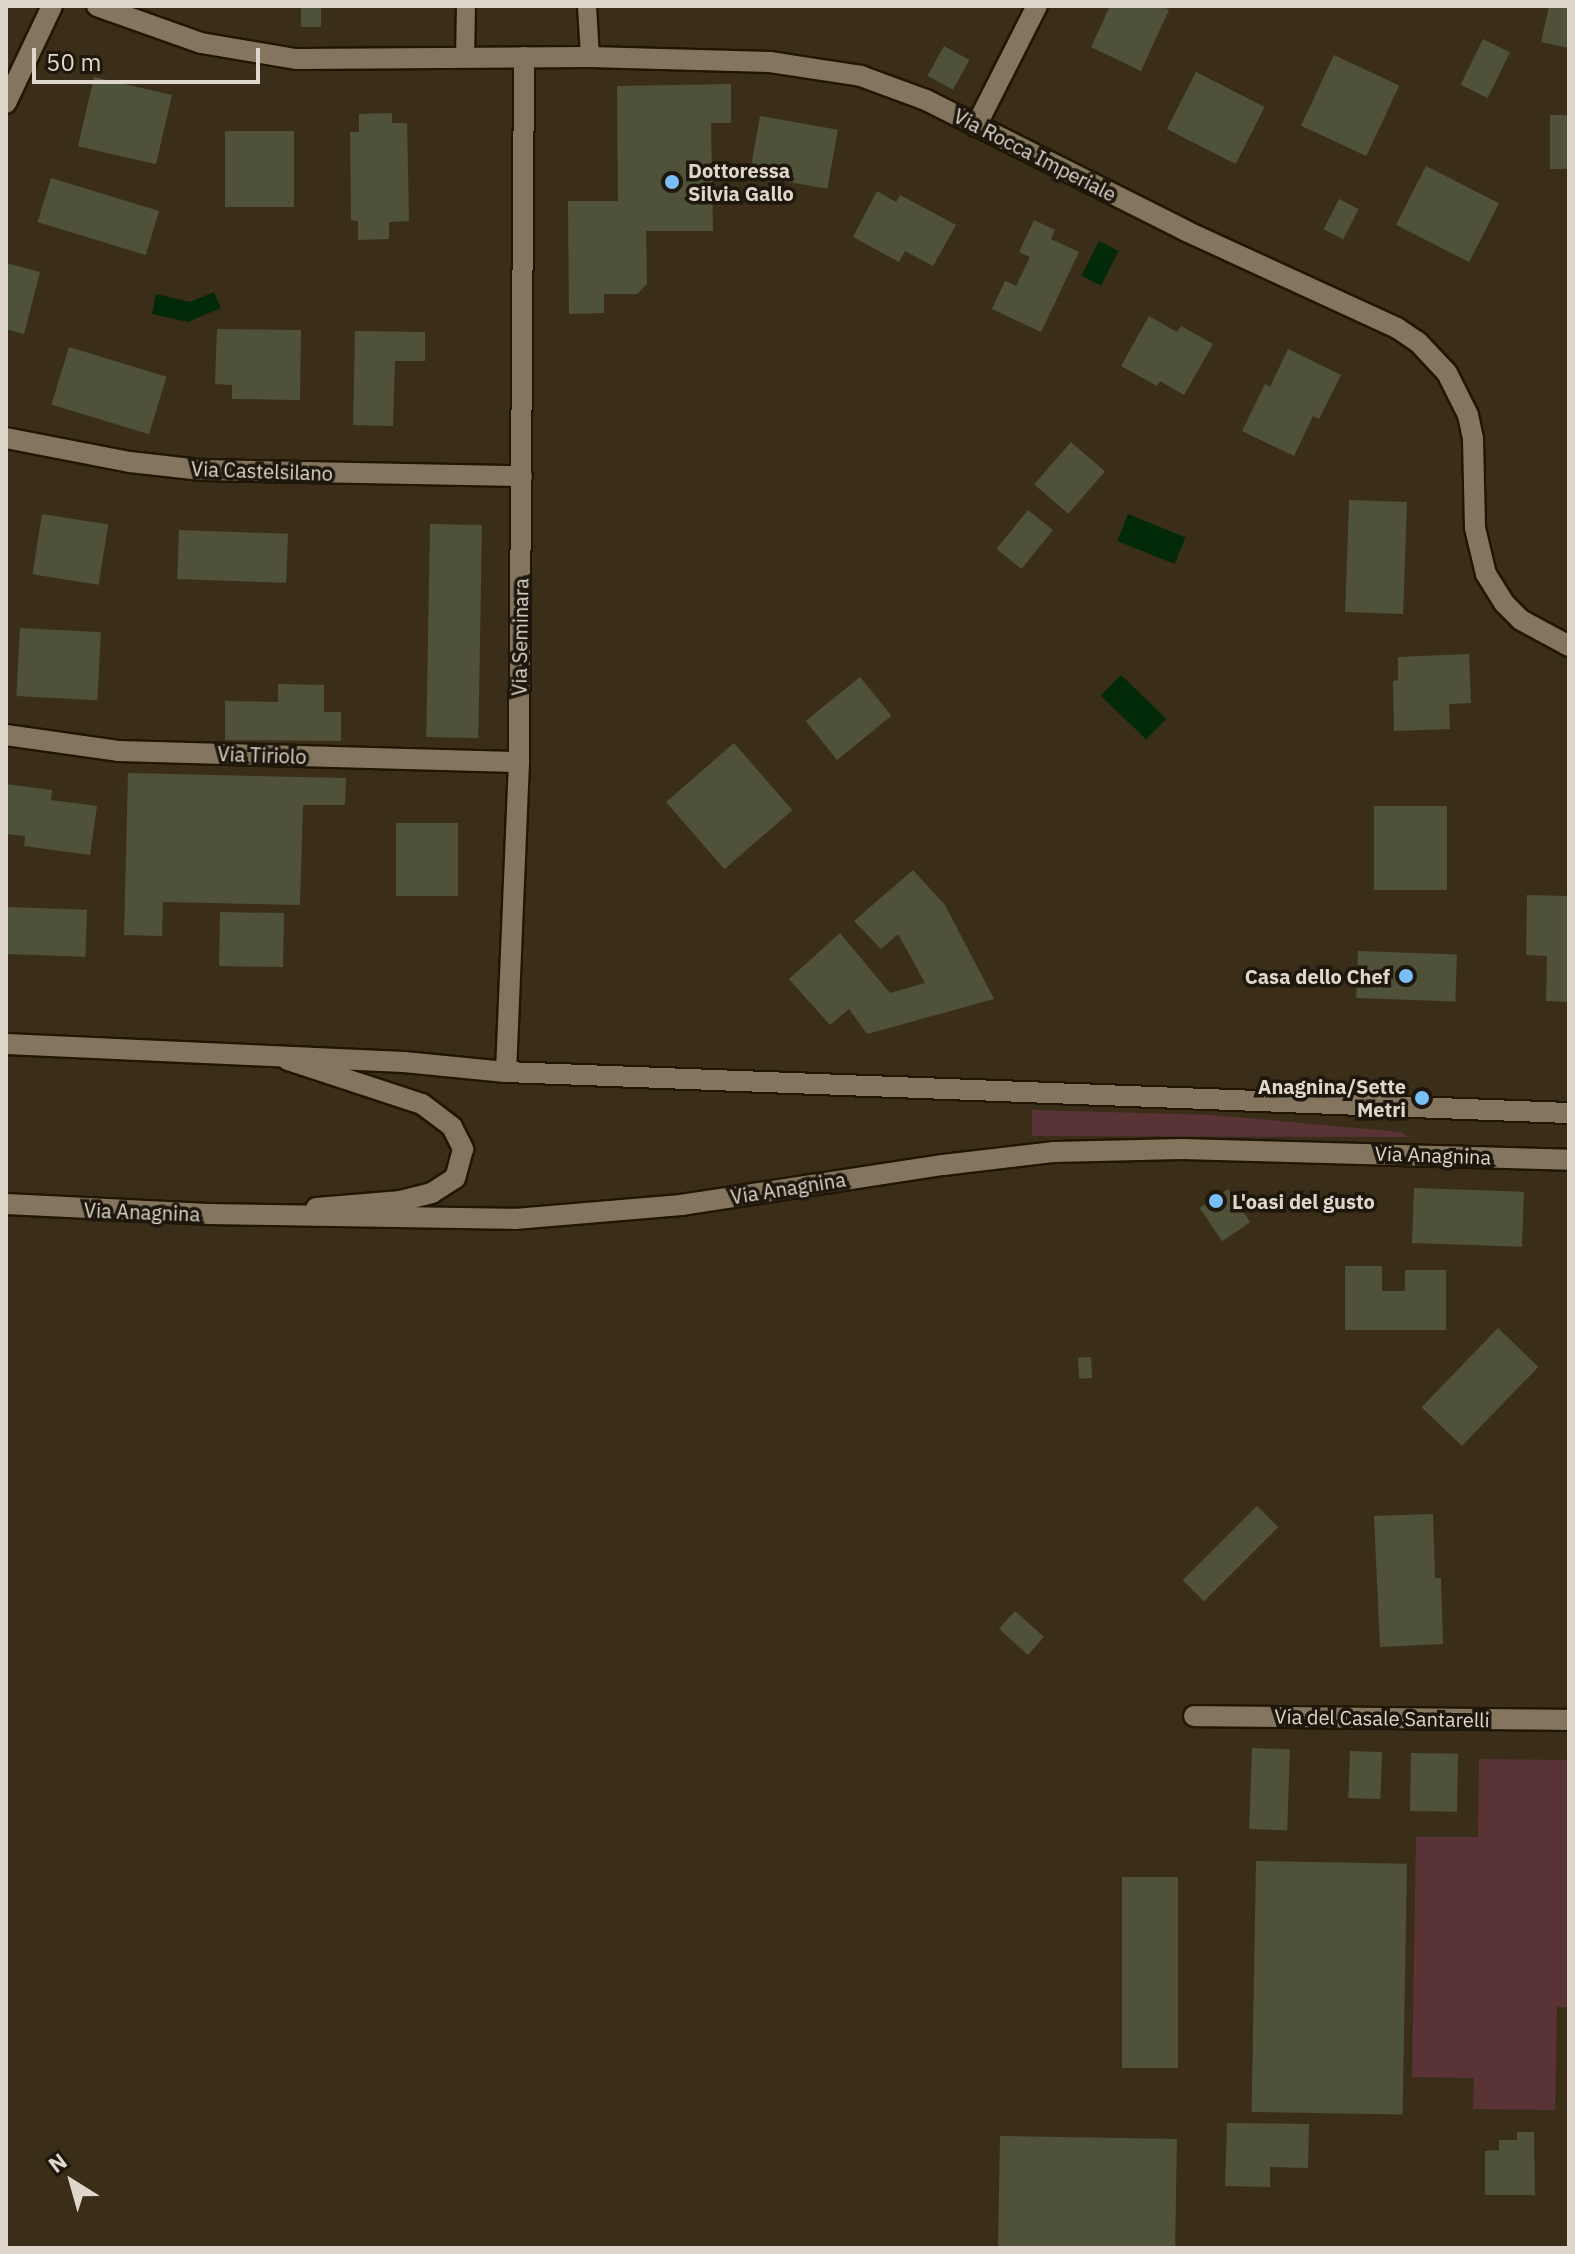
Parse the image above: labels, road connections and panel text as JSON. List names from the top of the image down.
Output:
{
  "streets": {
    "street": [
      "Via Rocca Imperiale",
      "Via Castelsilano",
      "Via Seminara",
      "Via Tiriolo",
      "Via Anagnina",
      "Via del Casale Santarelli"
    ]
  },
  "crossings": [
    ["Via Rocca Imperiale", "Via Seminara"],
    ["Via Castelsilano", "Via Seminara"],
    ["Via Seminara", "Via Tiriolo"]
  ],
  "places": [
    "Dottoressa Silvia Gallo",
    "Casa dello Chef",
    "Anagnina/Sette Metri",
    "L'oasi del gusto"
  ],
  "scale_bar": "50 m",
  "north": "top left"
}
